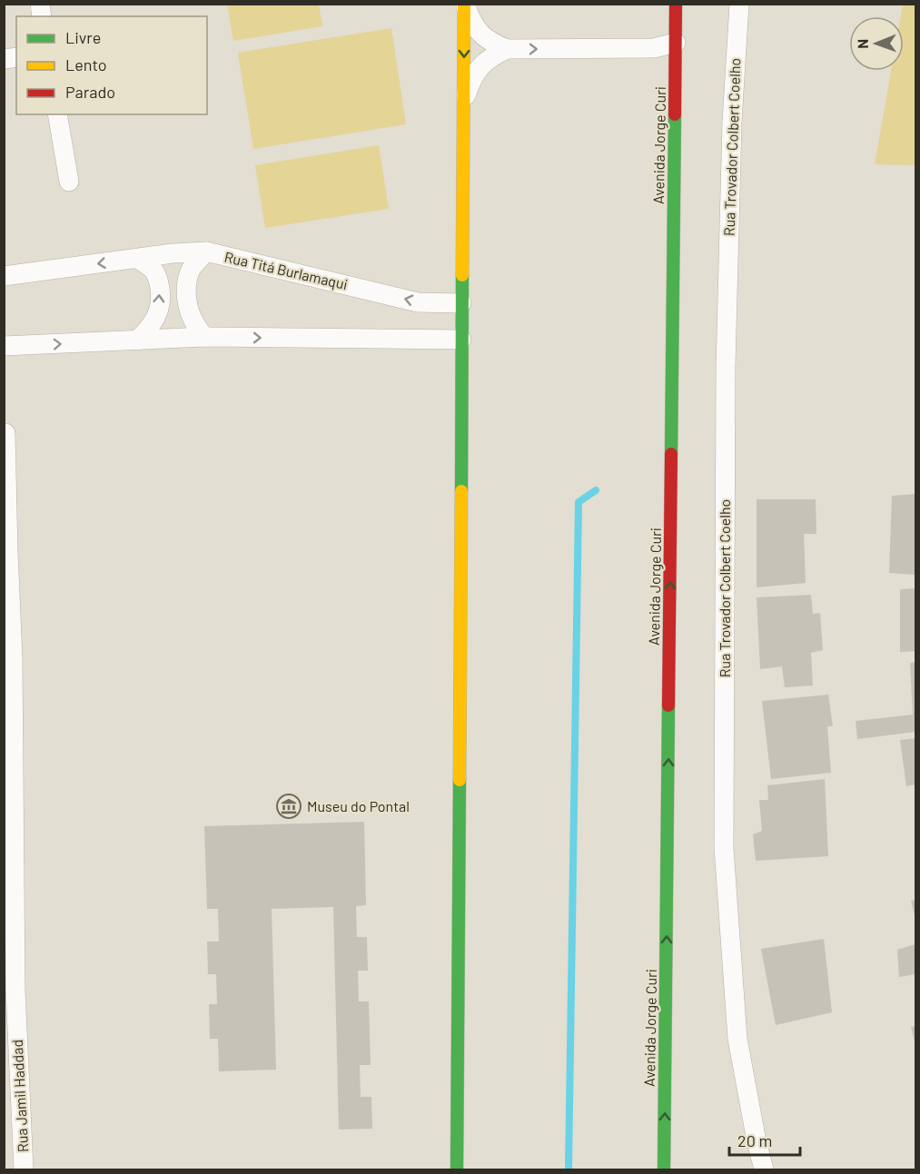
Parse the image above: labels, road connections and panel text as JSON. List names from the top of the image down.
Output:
{
  "streets": {
    "street": [
      "Avenida Jorge Curi",
      "Rua Trovador Colbert Coelho",
      "Rua Titá Burlamaqui",
      "Rua Jamil Haddad"
    ]
  },
  "one_way": ["Avenida Jorge Curi"],
  "places": {
    "museum": ["Museu do Pontal"]
  },
  "legend": ["Livre", "Lento", "Parado"],
  "scale_bar": "20 m",
  "north": "left"
}
